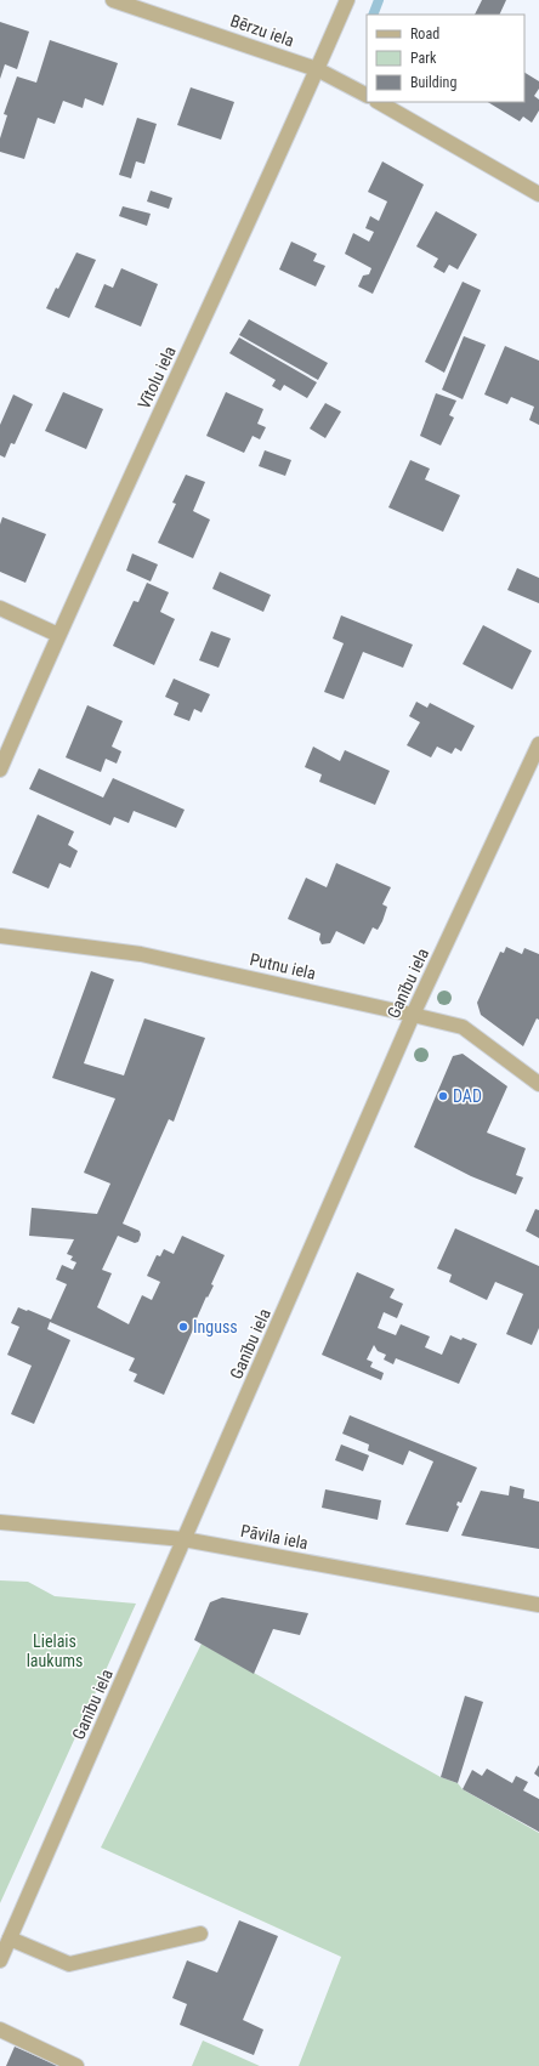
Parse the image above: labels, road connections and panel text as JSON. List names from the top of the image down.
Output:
{
  "streets": {
    "street": [
      "Bērzu iela",
      "Vītolu iela",
      "Putnu iela",
      "Ganību iela",
      "Pāvila iela"
    ]
  },
  "crossings": [
    ["Bērzu iela", "Vītolu iela"],
    ["Putnu iela", "Ganību iela"],
    ["Ganību iela", "Pāvila iela"]
  ],
  "parks": ["Lielais laukums"],
  "places": ["DAD", "Inguss"],
  "legend": ["Road", "Park", "Building"]
}
